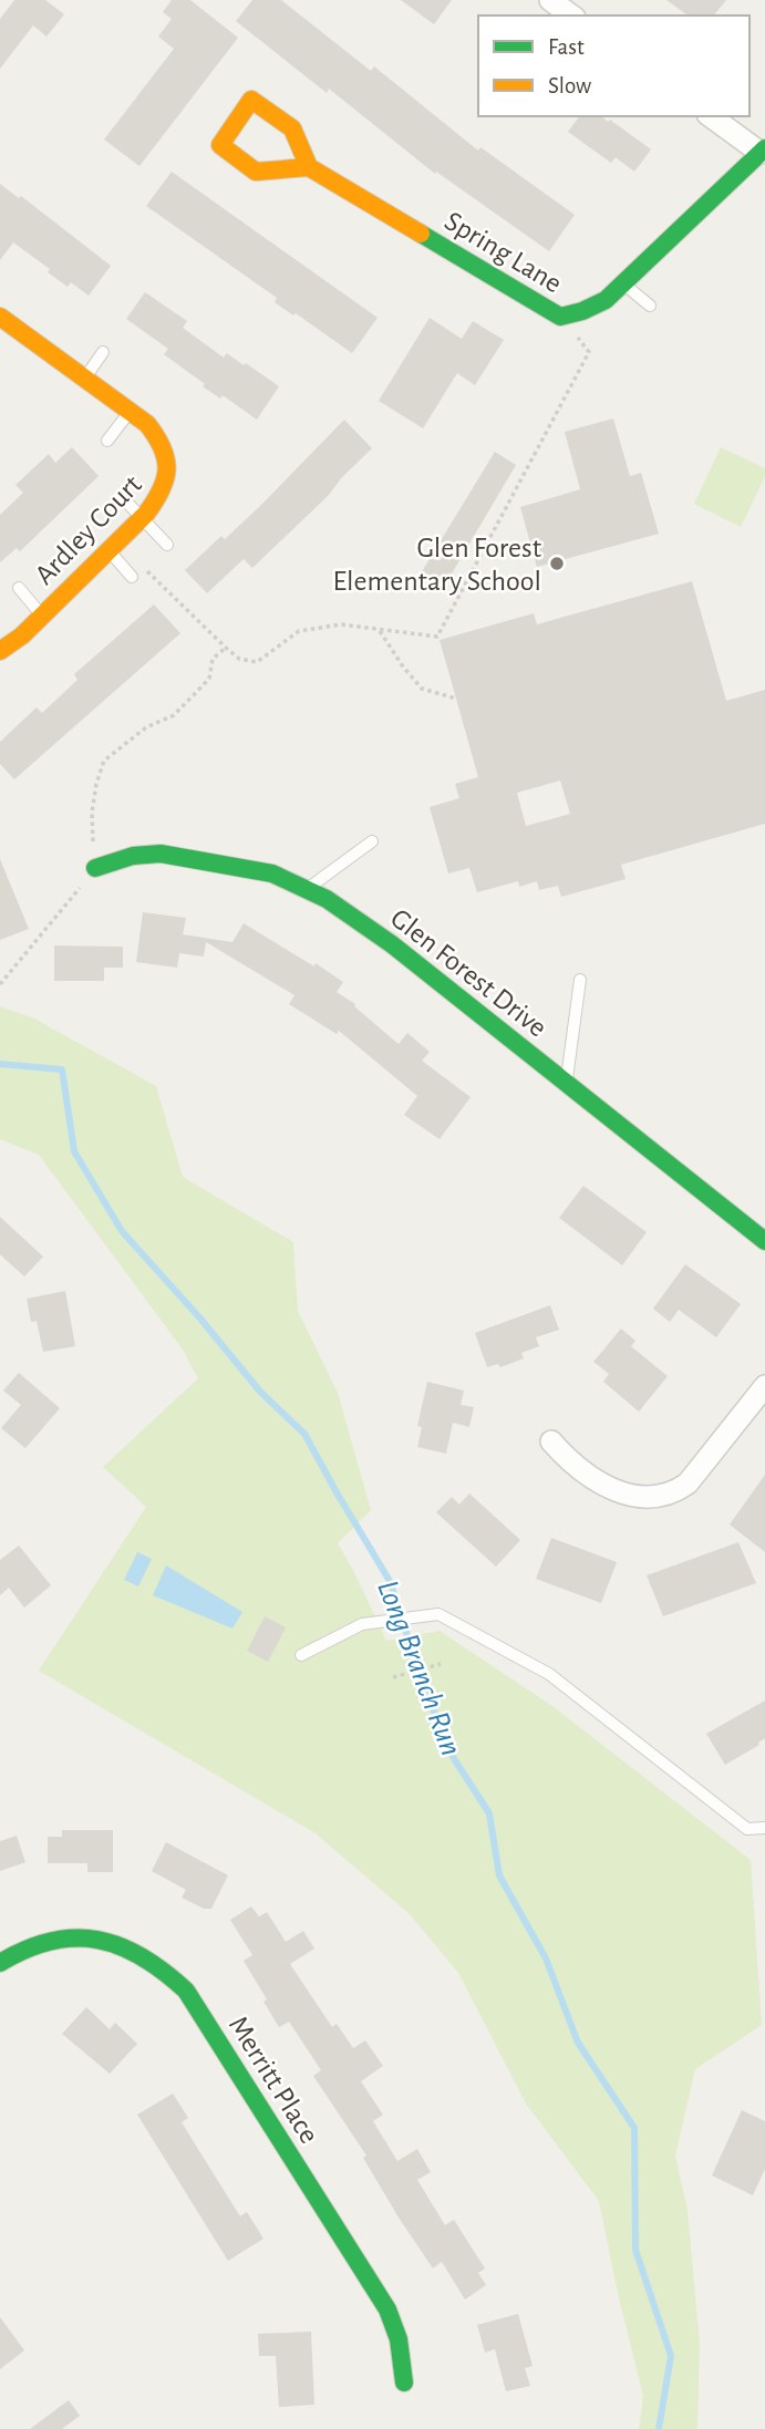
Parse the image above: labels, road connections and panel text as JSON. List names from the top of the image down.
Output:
{
  "streets": {
    "street": [
      "Spring Lane",
      "Ardley Court",
      "Glen Forest Drive",
      "Merritt Place"
    ]
  },
  "water": ["Long Branch Run"],
  "places": ["Glen Forest Elementary School"],
  "legend": ["Fast", "Slow"]
}
